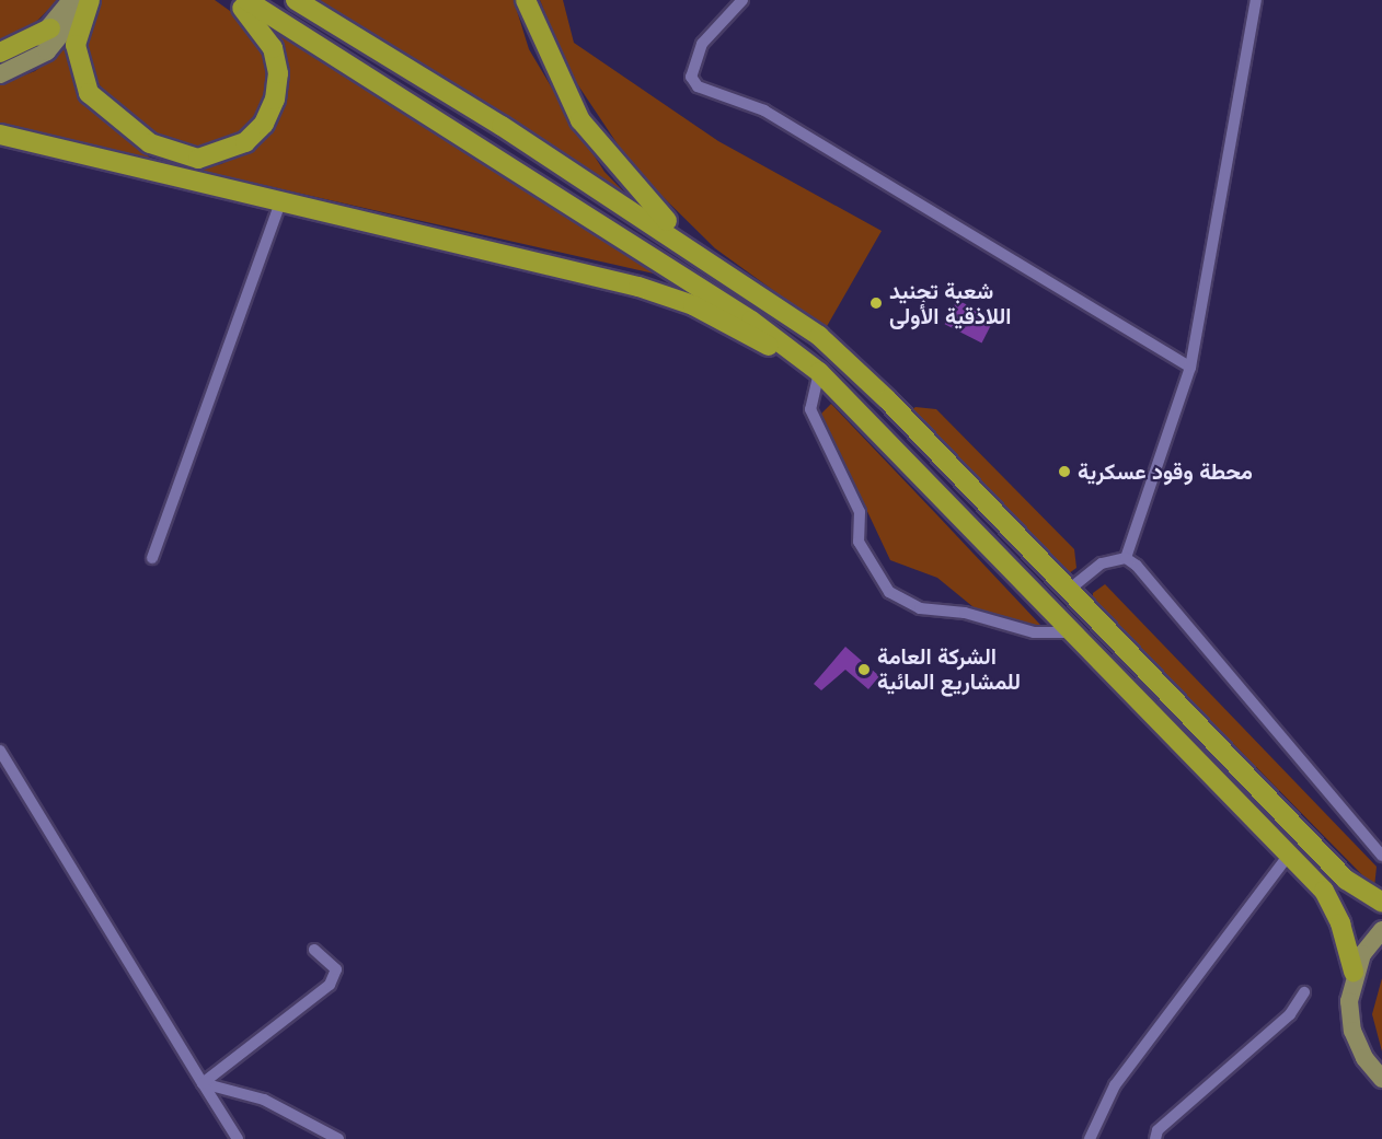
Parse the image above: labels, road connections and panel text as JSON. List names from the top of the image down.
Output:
{
  "places": ["شعبة تجنيد اللاذقية الأولى", "محطة وقود عسكرية", "الشركة العامة للمشاريع المائية"]
}
